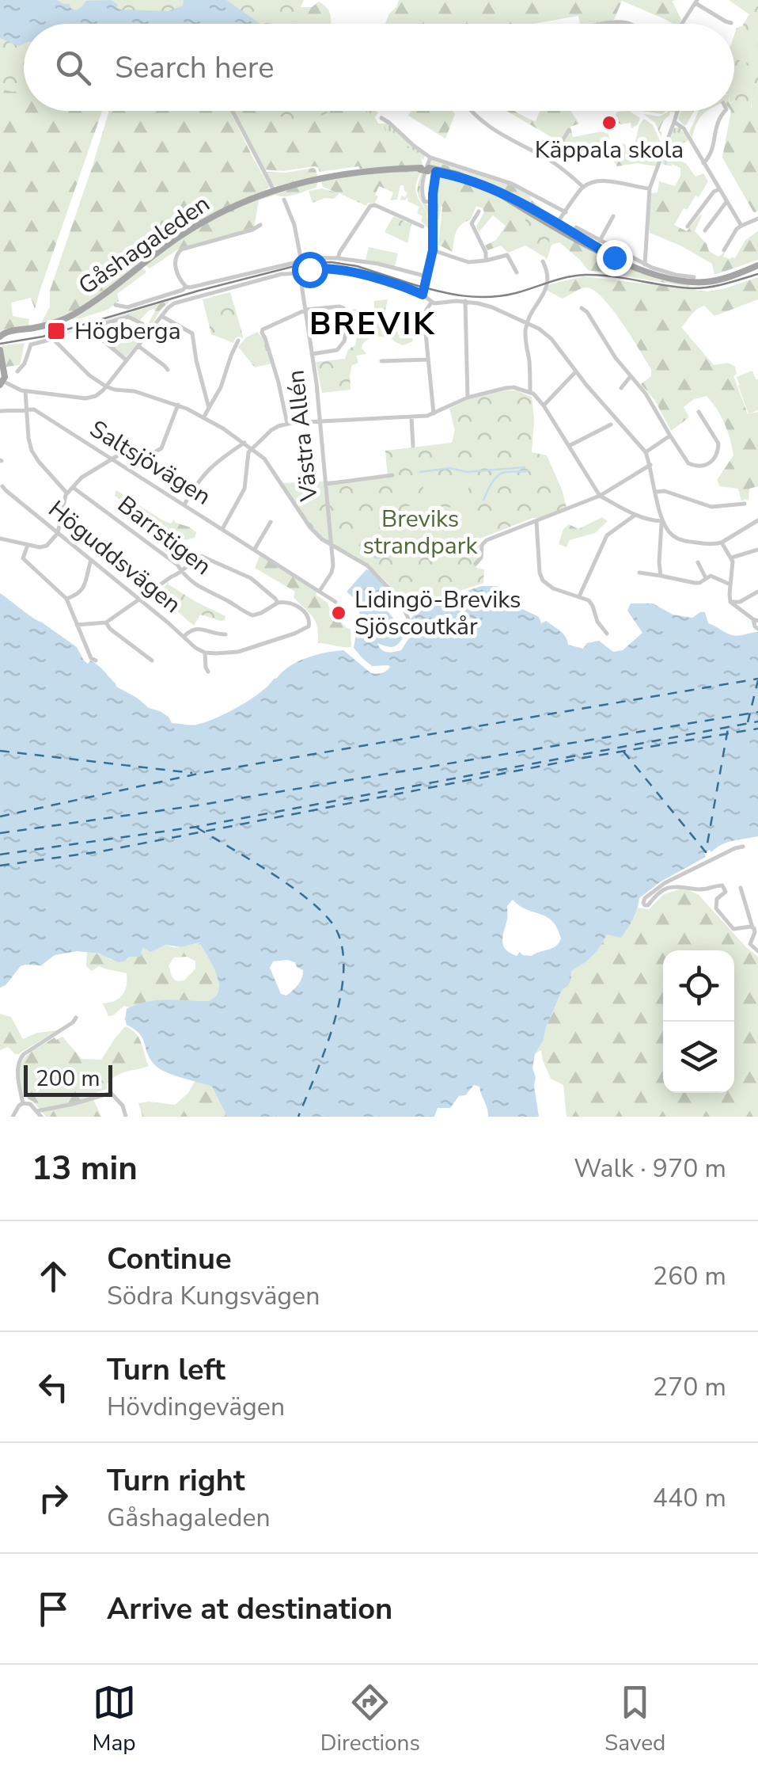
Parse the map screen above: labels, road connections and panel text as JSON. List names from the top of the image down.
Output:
{
  "streets": {
    "main road": ["Gåshagaleden"],
    "street": [
      "Västra Allén",
      "Saltsjövägen",
      "Barrstigen",
      "Höguddsvägen"
    ]
  },
  "crossings": [
    ["Västra Allén", "Saltsjövägen"]
  ],
  "districts": ["BREVIK"],
  "parks": ["Breviks strandpark"],
  "places": {
    "other": ["Käppala skola", "Lidingö-Breviks Sjöscoutkår"],
    "transit": ["Högberga"]
  },
  "scale_bar": "200 m",
  "page": {
    "search": "Search here",
    "scale": "200 m",
    "heading": ["13 min", "Walk · 970 m"],
    "list": [
      ["Continue", "Södra Kungsvägen", "260 m"],
      ["Turn left", "Hövdingevägen", "270 m"],
      ["Turn right", "Gåshagaleden", "440 m"],
      "Arrive at destination"
    ],
    "nav": ["Map", "Directions", "Saved"]
  }
}
